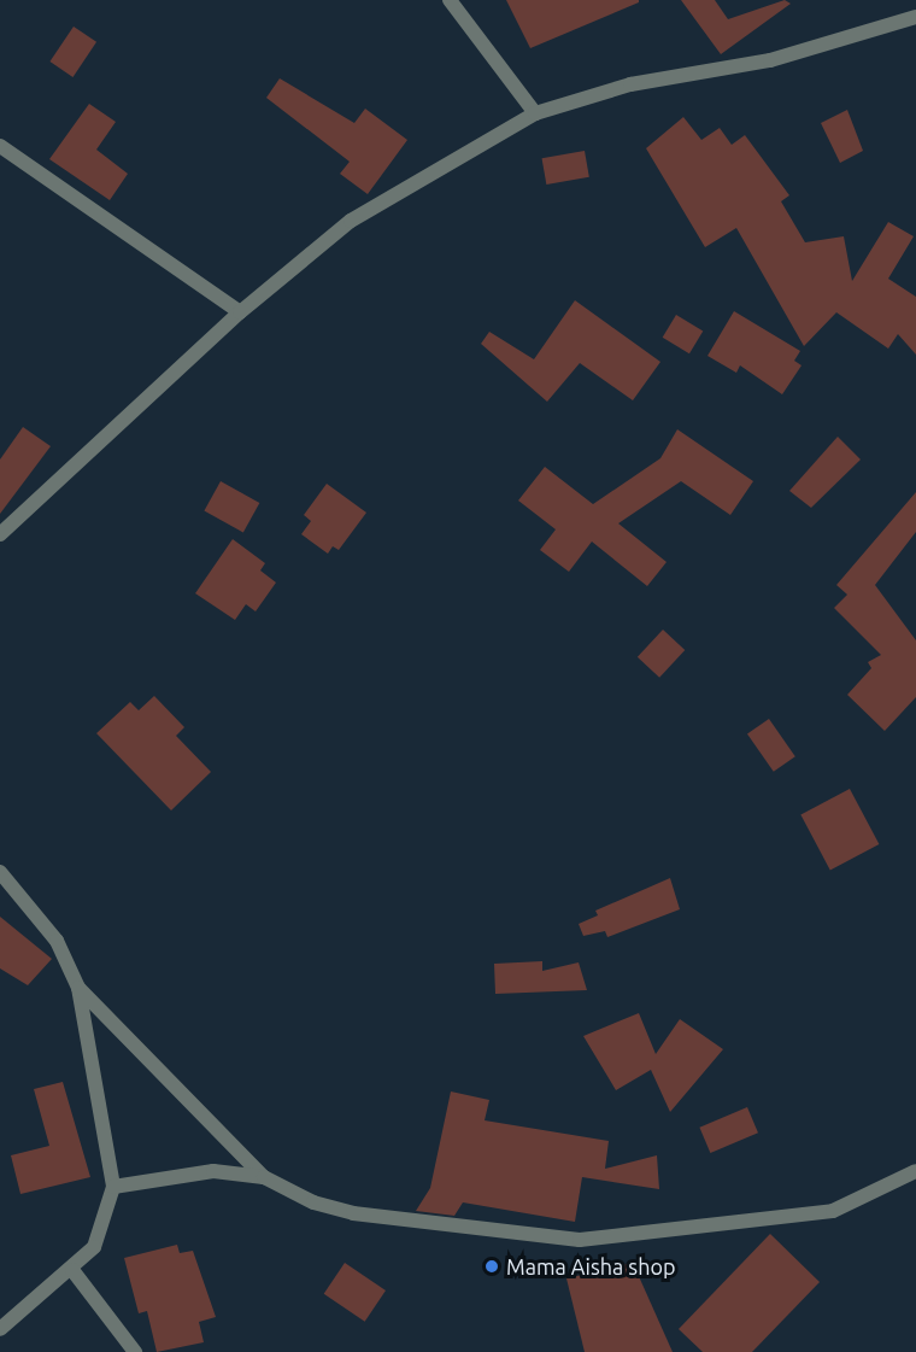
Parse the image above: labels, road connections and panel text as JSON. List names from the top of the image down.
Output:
{
  "places": ["Mama Aisha shop"]
}
